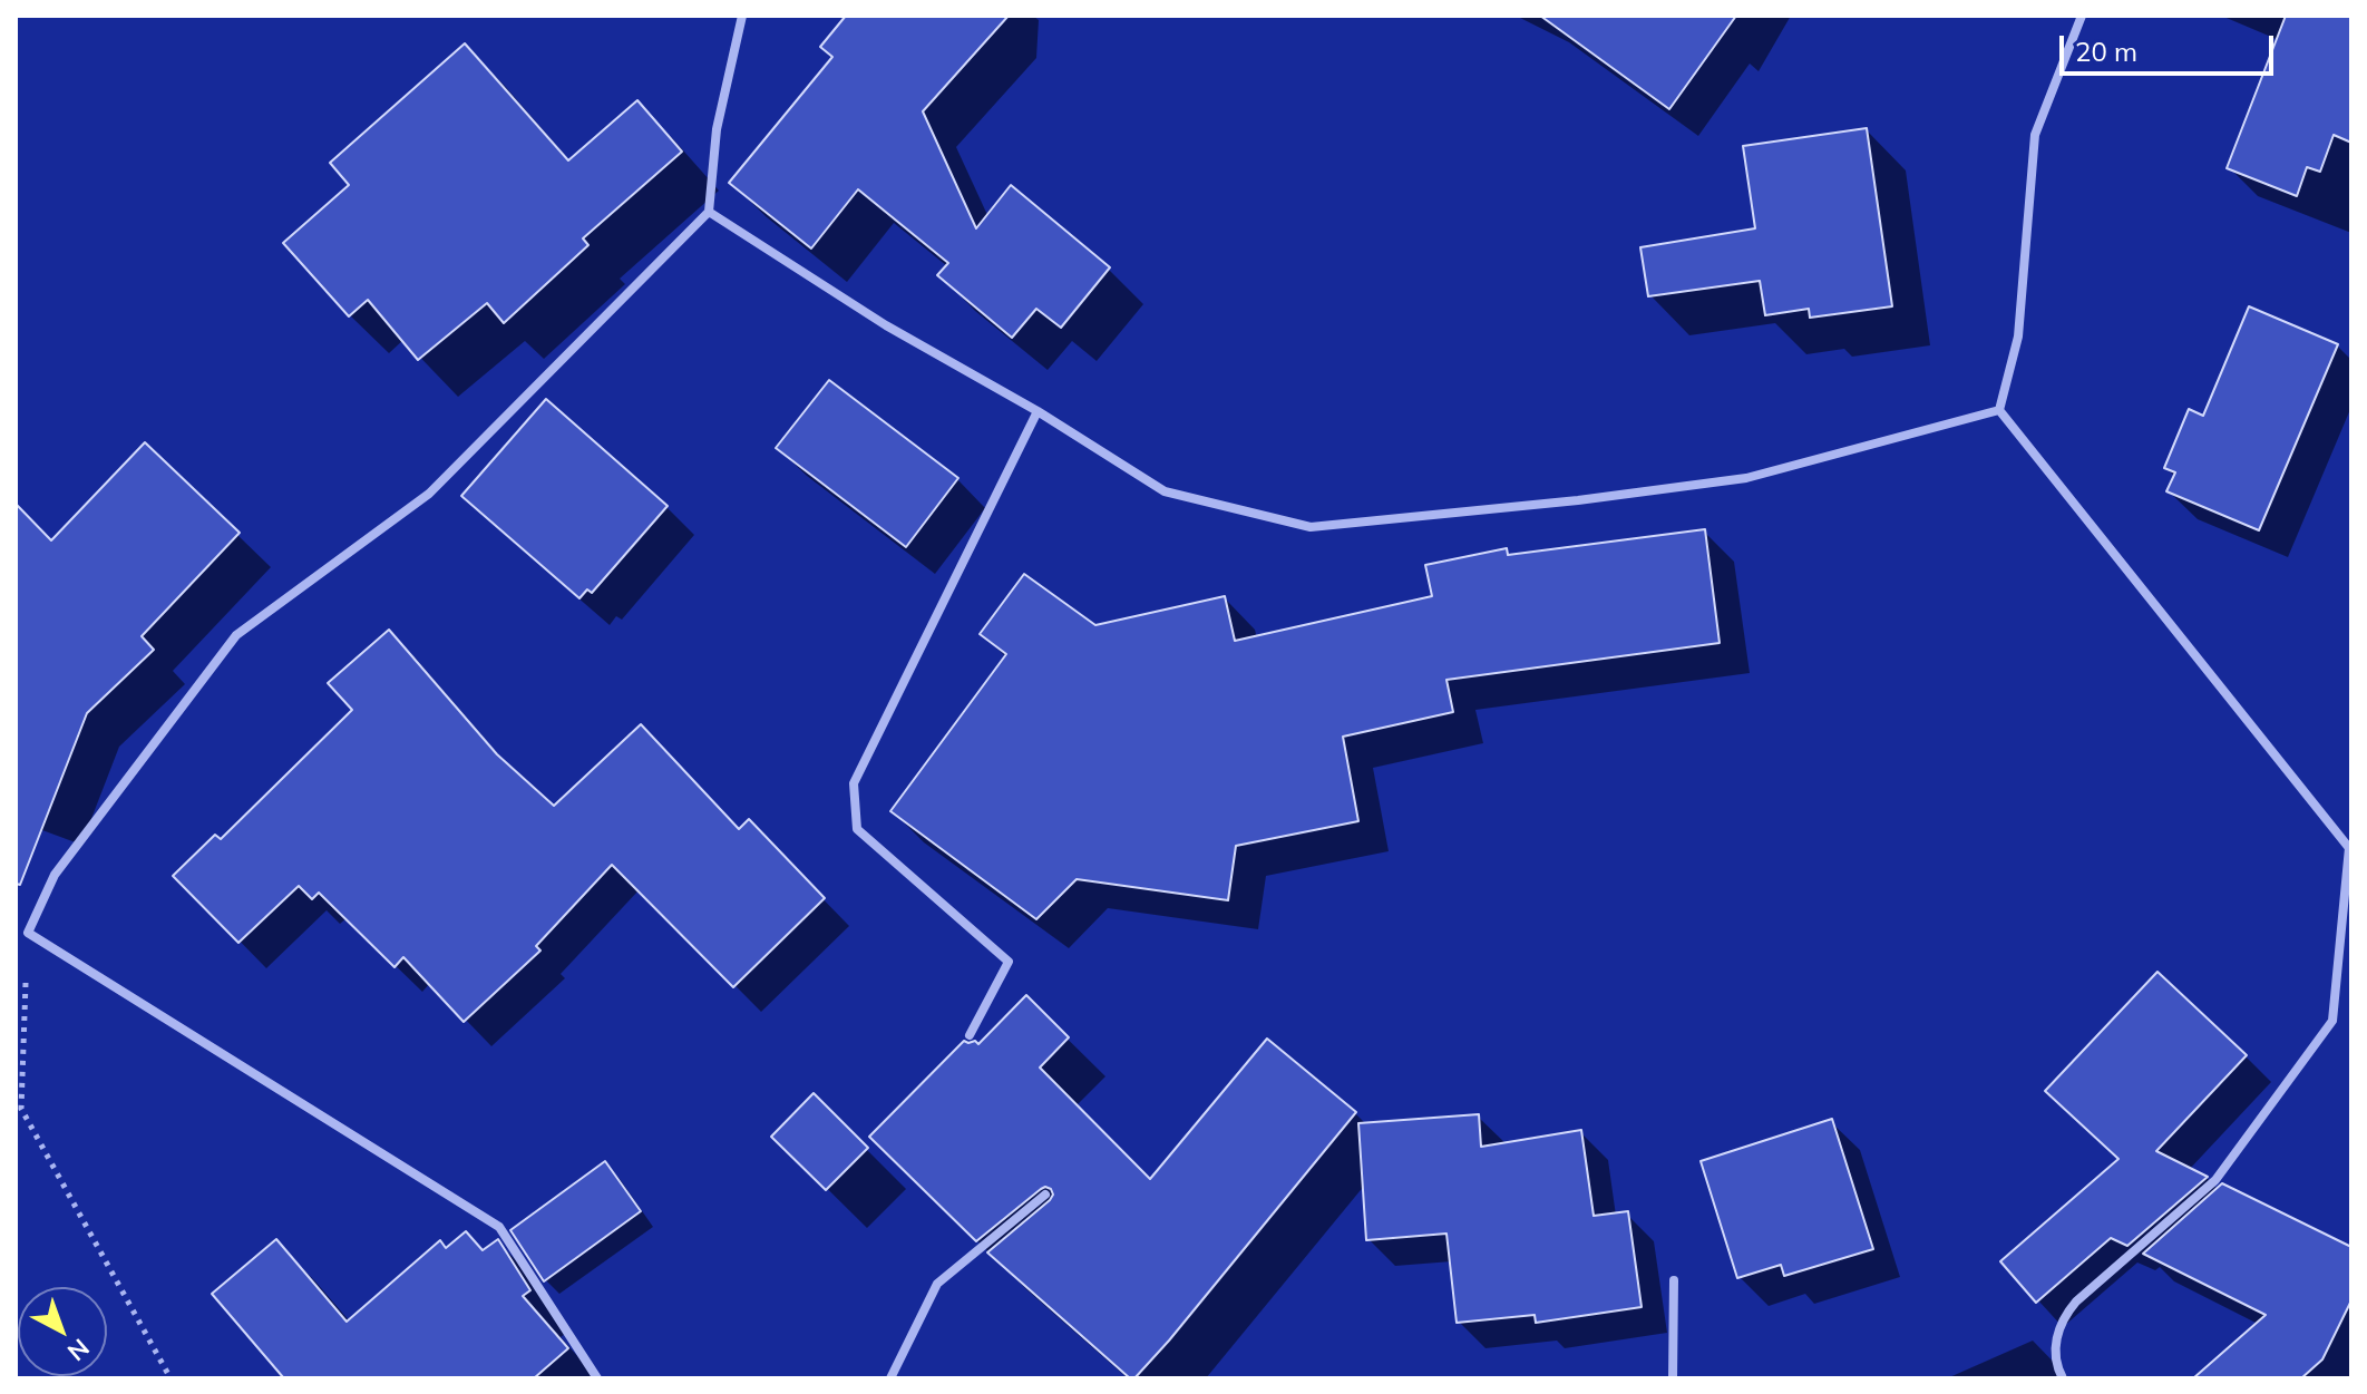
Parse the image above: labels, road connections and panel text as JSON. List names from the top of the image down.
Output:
{
  "scale_bar": "20 m",
  "north": "bottom right"
}
